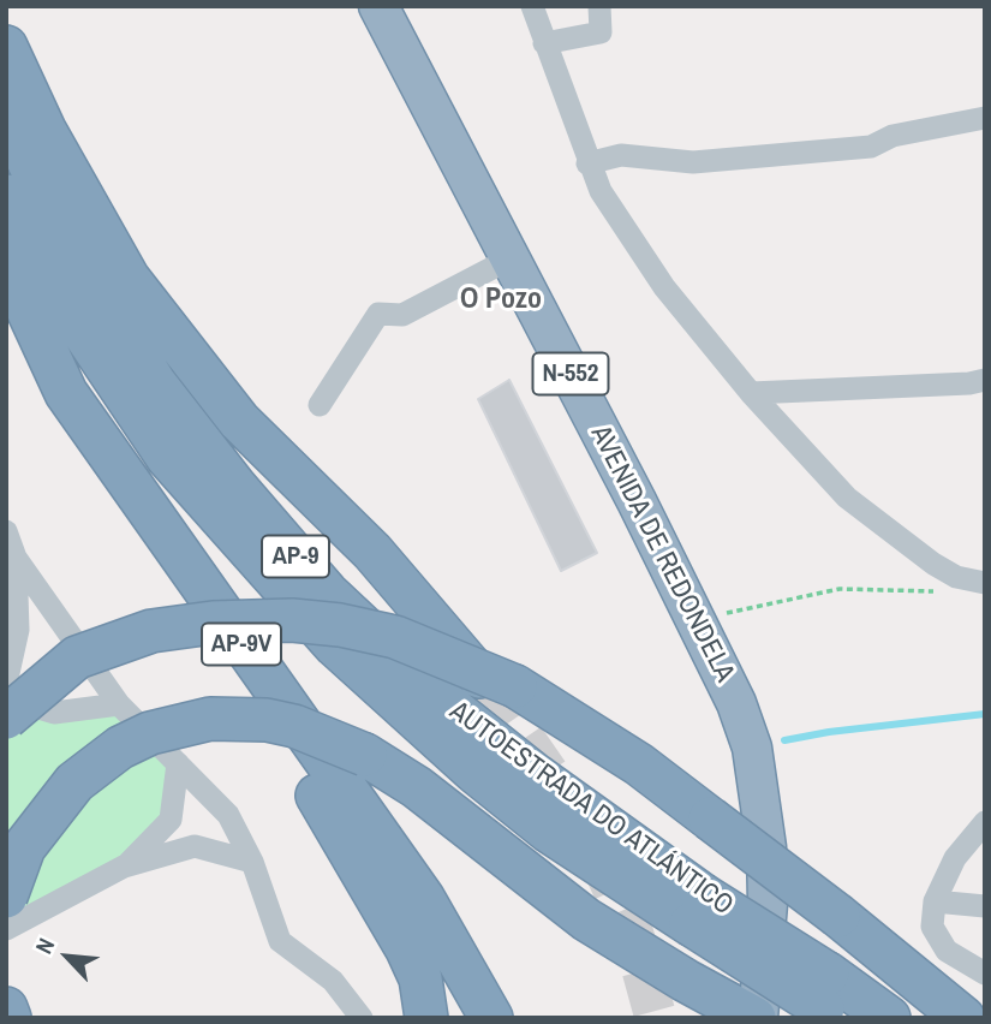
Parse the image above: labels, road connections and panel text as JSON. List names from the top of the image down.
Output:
{
  "streets": {
    "highway": [
      "N-552",
      "AVENIDA DE REDONDELA",
      "AP-9",
      "AP-9V",
      "AUTOESTRADA DO ATLÁNTICO"
    ]
  },
  "districts": ["O Pozo"],
  "north": "top left"
}
